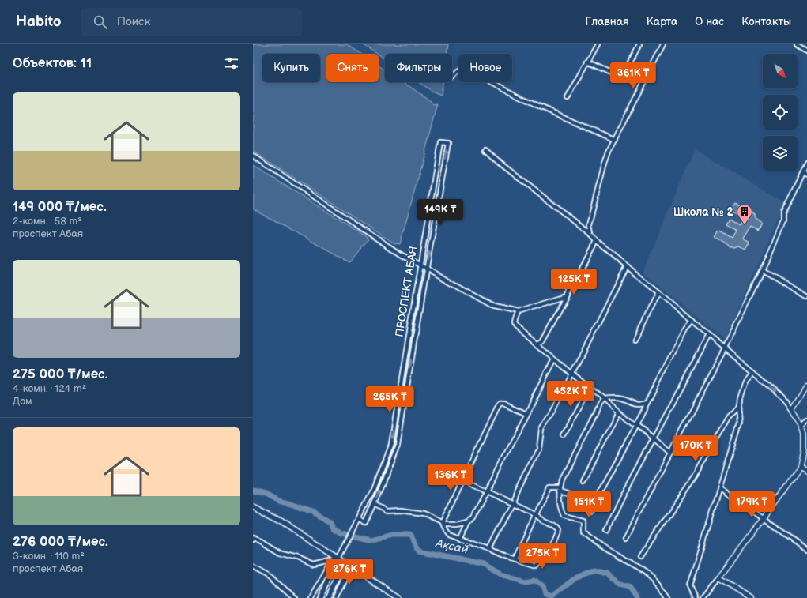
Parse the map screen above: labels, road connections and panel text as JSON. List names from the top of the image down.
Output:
{
  "streets": {
    "main road": ["ПРОСПЕКТ АБАЯ"]
  },
  "water": ["Ақсай"],
  "places": {
    "building": ["Школа № 2"]
  },
  "north": "bottom right",
  "page": {
    "header": "Habito",
    "search": "Поиск",
    "nav": [
      "Главная",
      "Карта",
      "О нас",
      "Контакты"
    ],
    "heading": "Объектов: 11",
    "chip": [
      "Купить",
      "Снять",
      "Фильтры",
      "Новое"
    ],
    "price": [
      "361K ₸",
      "149K ₸",
      "125K ₸",
      "452K ₸",
      "265K ₸",
      "170K ₸",
      "136K ₸",
      "151K ₸",
      "179K ₸",
      "275K ₸",
      "276K ₸"
    ],
    "list": [
      {
        "name": "149 000 ₸/мес.",
        "note": "2-комн. · 58 m² · проспект Абая"
      },
      {
        "name": "275 000 ₸/мес.",
        "note": "4-комн. · 124 m² · Дом"
      },
      {
        "name": "276 000 ₸/мес.",
        "note": "3-комн. · 110 m² · проспект Абая"
      }
    ]
  }
}
